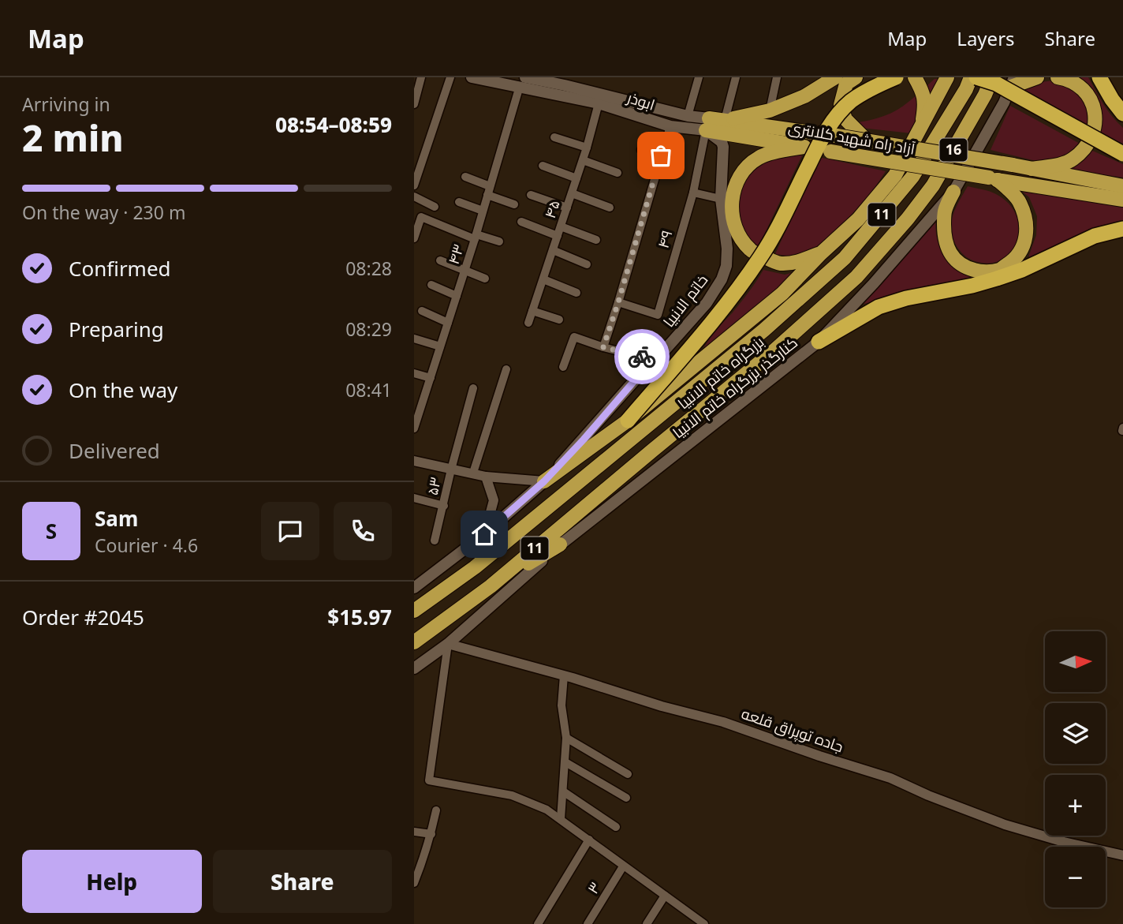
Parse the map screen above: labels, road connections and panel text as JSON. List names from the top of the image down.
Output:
{
  "streets": {
    "highway": [
      "آزاد راه شهید کلانتری",
      "16",
      "11",
      "بزرگراه خاتم الانبیا"
    ],
    "main road": ["ابوذر", "خاتم الانبیا", "کنارگذر بزرگراه خاتم الانبیا"],
    "street": [
      "۴۵",
      "۴۹",
      "۴۳",
      "۵۳",
      "جاده توپراق قلعه",
      "۳"
    ]
  },
  "crossings": [
    ["ابوذر", "آزاد راه شهید کلانتری"],
    ["ابوذر", "۴۵"],
    ["ابوذر", "۴۹"],
    ["ابوذر", "۴۳"],
    ["ابوذر", "خاتم الانبیا"],
    ["آزاد راه شهید کلانتری", "۴۹"],
    ["آزاد راه شهید کلانتری", "خاتم الانبیا"],
    ["۴۹", "خاتم الانبیا"],
    ["کنارگذر بزرگراه خاتم الانبیا", "جاده توپراق قلعه"]
  ],
  "north": "right",
  "page": {
    "header": "Map",
    "nav": ["Map", "Layers", "Share"],
    "heading": ["2 min", "Arriving in", "08:54–08:59"],
    "panel": [
      "Sam",
      "Courier · 4.6",
      "Order #2045",
      "$15.97"
    ],
    "bar": "On the way · 230 m",
    "list": [
      ["Confirmed", "08:28"],
      ["Preparing", "08:29"],
      ["On the way", "08:41"],
      "Delivered"
    ],
    "round": "S",
    "map_buttons": ["+", "−"],
    "buttons": ["Help", "Share"]
  }
}
